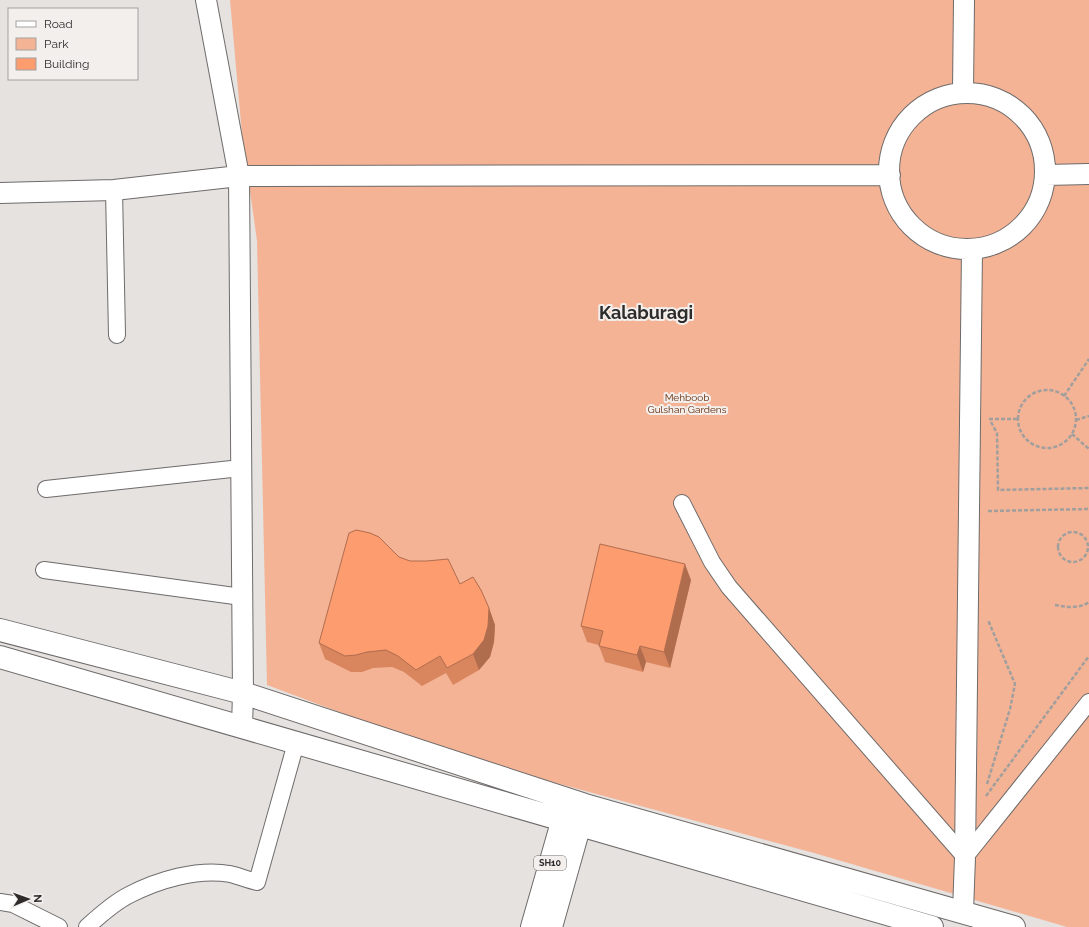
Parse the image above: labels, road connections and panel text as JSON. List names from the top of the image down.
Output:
{
  "streets": {
    "main road": ["SH10"]
  },
  "districts": ["Kalaburagi"],
  "parks": ["Mehboob Gulshan Gardens"],
  "legend": ["Road", "Park", "Building"],
  "north": "right"
}
